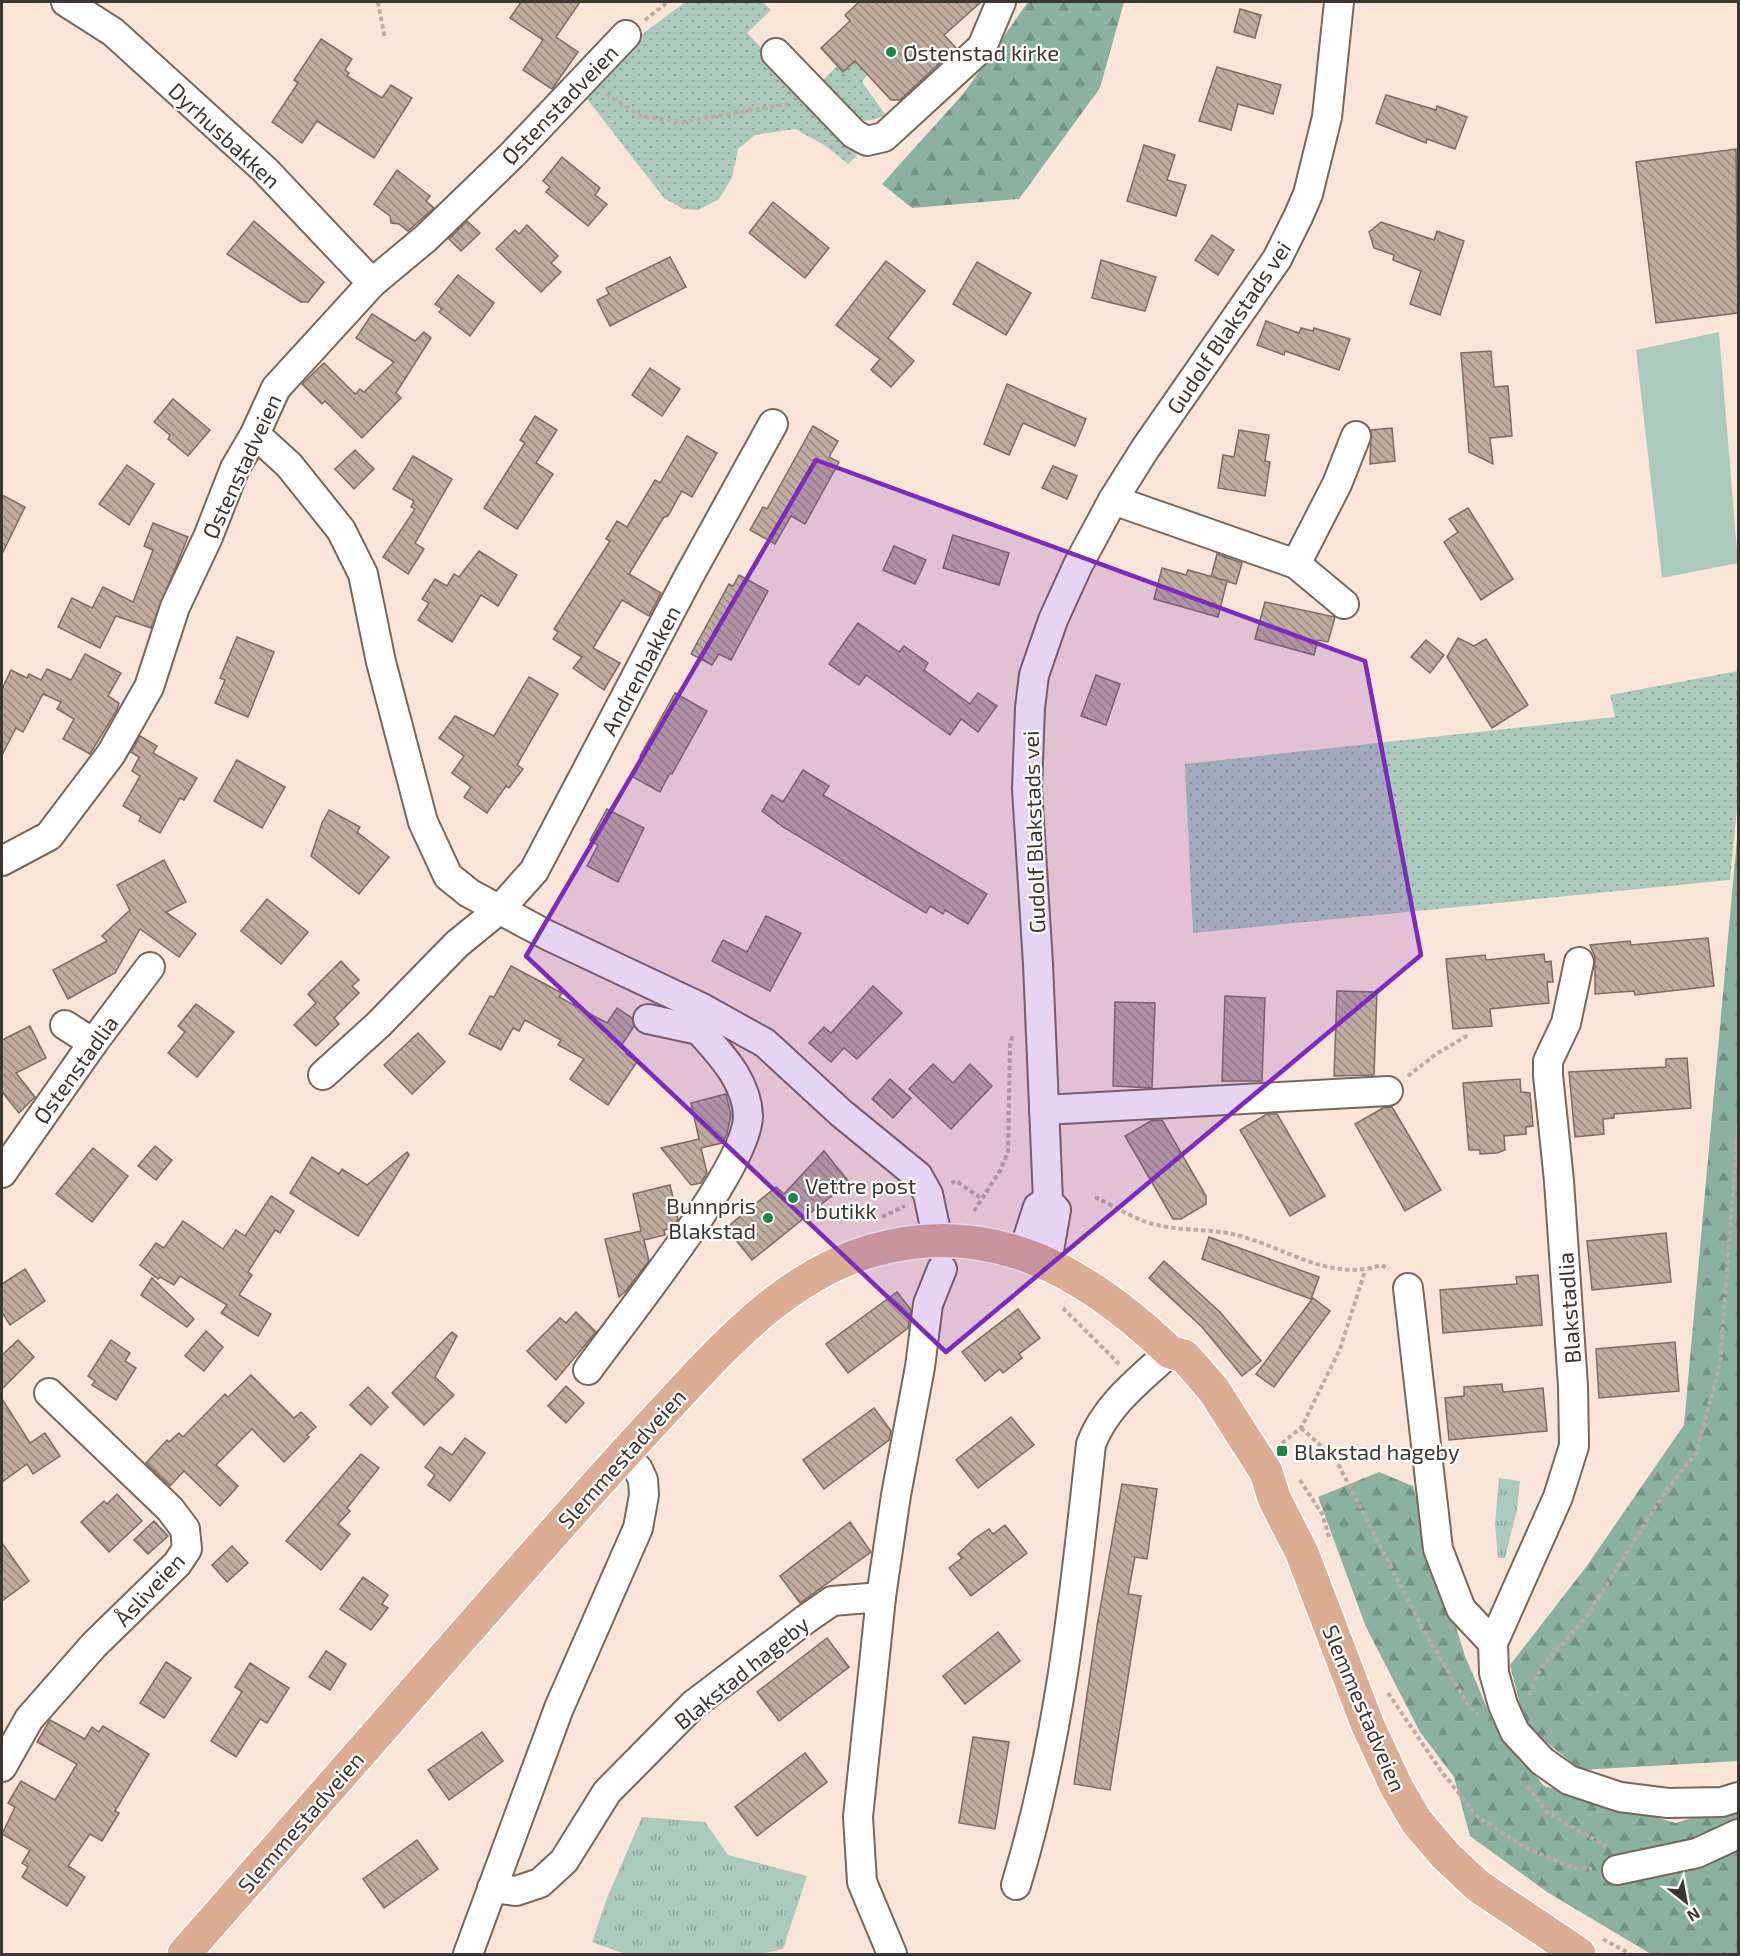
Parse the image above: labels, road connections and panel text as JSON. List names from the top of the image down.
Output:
{
  "streets": {
    "main road": ["Slemmestadveien"],
    "street": [
      "Østenstadveien",
      "Dyrhusbakken",
      "Gudolf Blakstads vei",
      "Andrenbakken",
      "Østenstadlia",
      "Blakstadlia",
      "Åsliveien",
      "Blakstad hageby"
    ]
  },
  "crossings": [
    ["Østenstadveien", "Dyrhusbakken"],
    ["Gudolf Blakstads vei", "Slemmestadveien"]
  ],
  "places": {
    "other": ["Østenstad kirke", "Vettre post i butikk", "Bunnpris Blakstad"],
    "transit": ["Blakstad hageby"]
  },
  "north": "bottom right"
}
